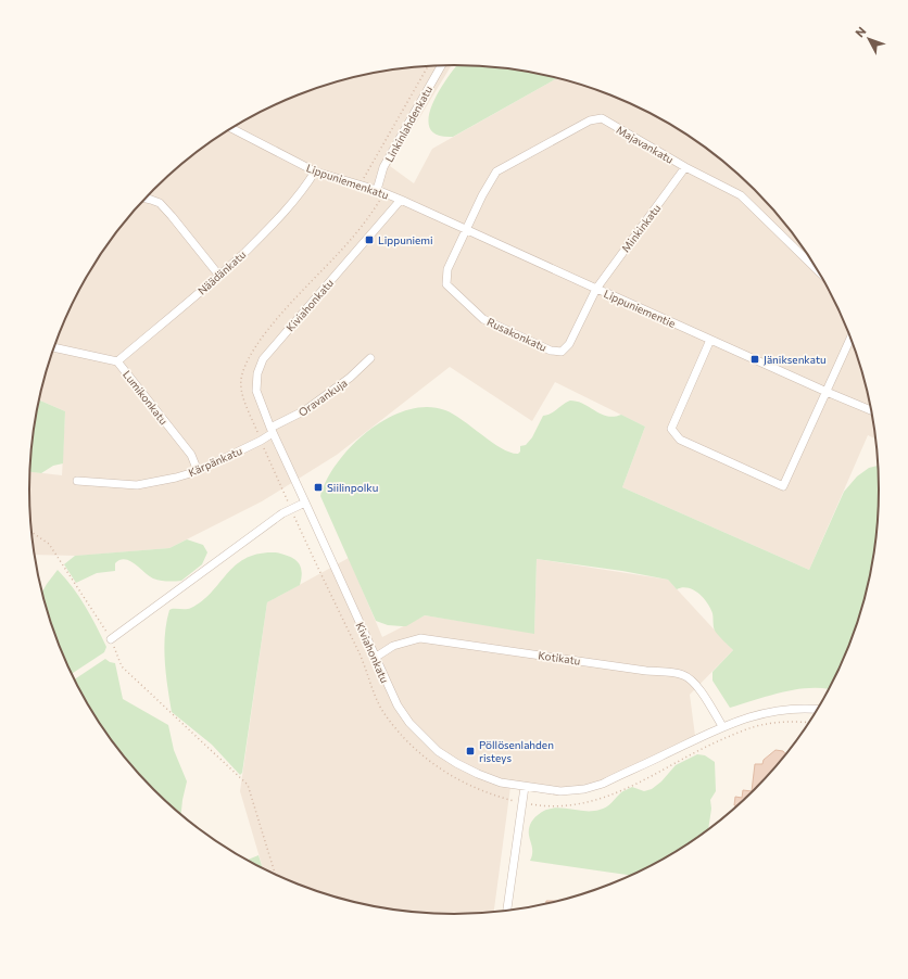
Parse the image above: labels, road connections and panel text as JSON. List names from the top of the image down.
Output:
{
  "streets": {
    "street": [
      "Linkinlahdenkatu",
      "Majavankatu",
      "Lippuniemenkatu",
      "Minkinkatu",
      "Näädänkatu",
      "Kiviahonkatu",
      "Lippuniementie",
      "Rusakonkatu",
      "Lumikonkatu",
      "Oravankuja",
      "Kärpänkatu",
      "Kotikatu"
    ]
  },
  "crossings": [
    ["Linkinlahdenkatu", "Lippuniemenkatu"],
    ["Majavankatu", "Minkinkatu"],
    ["Majavankatu", "Lippuniementie"],
    ["Majavankatu", "Rusakonkatu"],
    ["Lippuniemenkatu", "Näädänkatu"],
    ["Lippuniemenkatu", "Kiviahonkatu"],
    ["Lippuniemenkatu", "Lippuniementie"],
    ["Minkinkatu", "Lippuniementie"],
    ["Minkinkatu", "Rusakonkatu"],
    ["Näädänkatu", "Lumikonkatu"],
    ["Kiviahonkatu", "Lippuniementie"],
    ["Kiviahonkatu", "Oravankuja"],
    ["Kiviahonkatu", "Kärpänkatu"],
    ["Kiviahonkatu", "Kotikatu"],
    ["Lippuniementie", "Rusakonkatu"],
    ["Lumikonkatu", "Kärpänkatu"],
    ["Oravankuja", "Kärpänkatu"]
  ],
  "places": {
    "transit": [
      "Lippuniemi",
      "Jäniksenkatu",
      "Siilinpolku",
      "Pöllösenlahden risteys"
    ]
  },
  "north": "top left"
}
